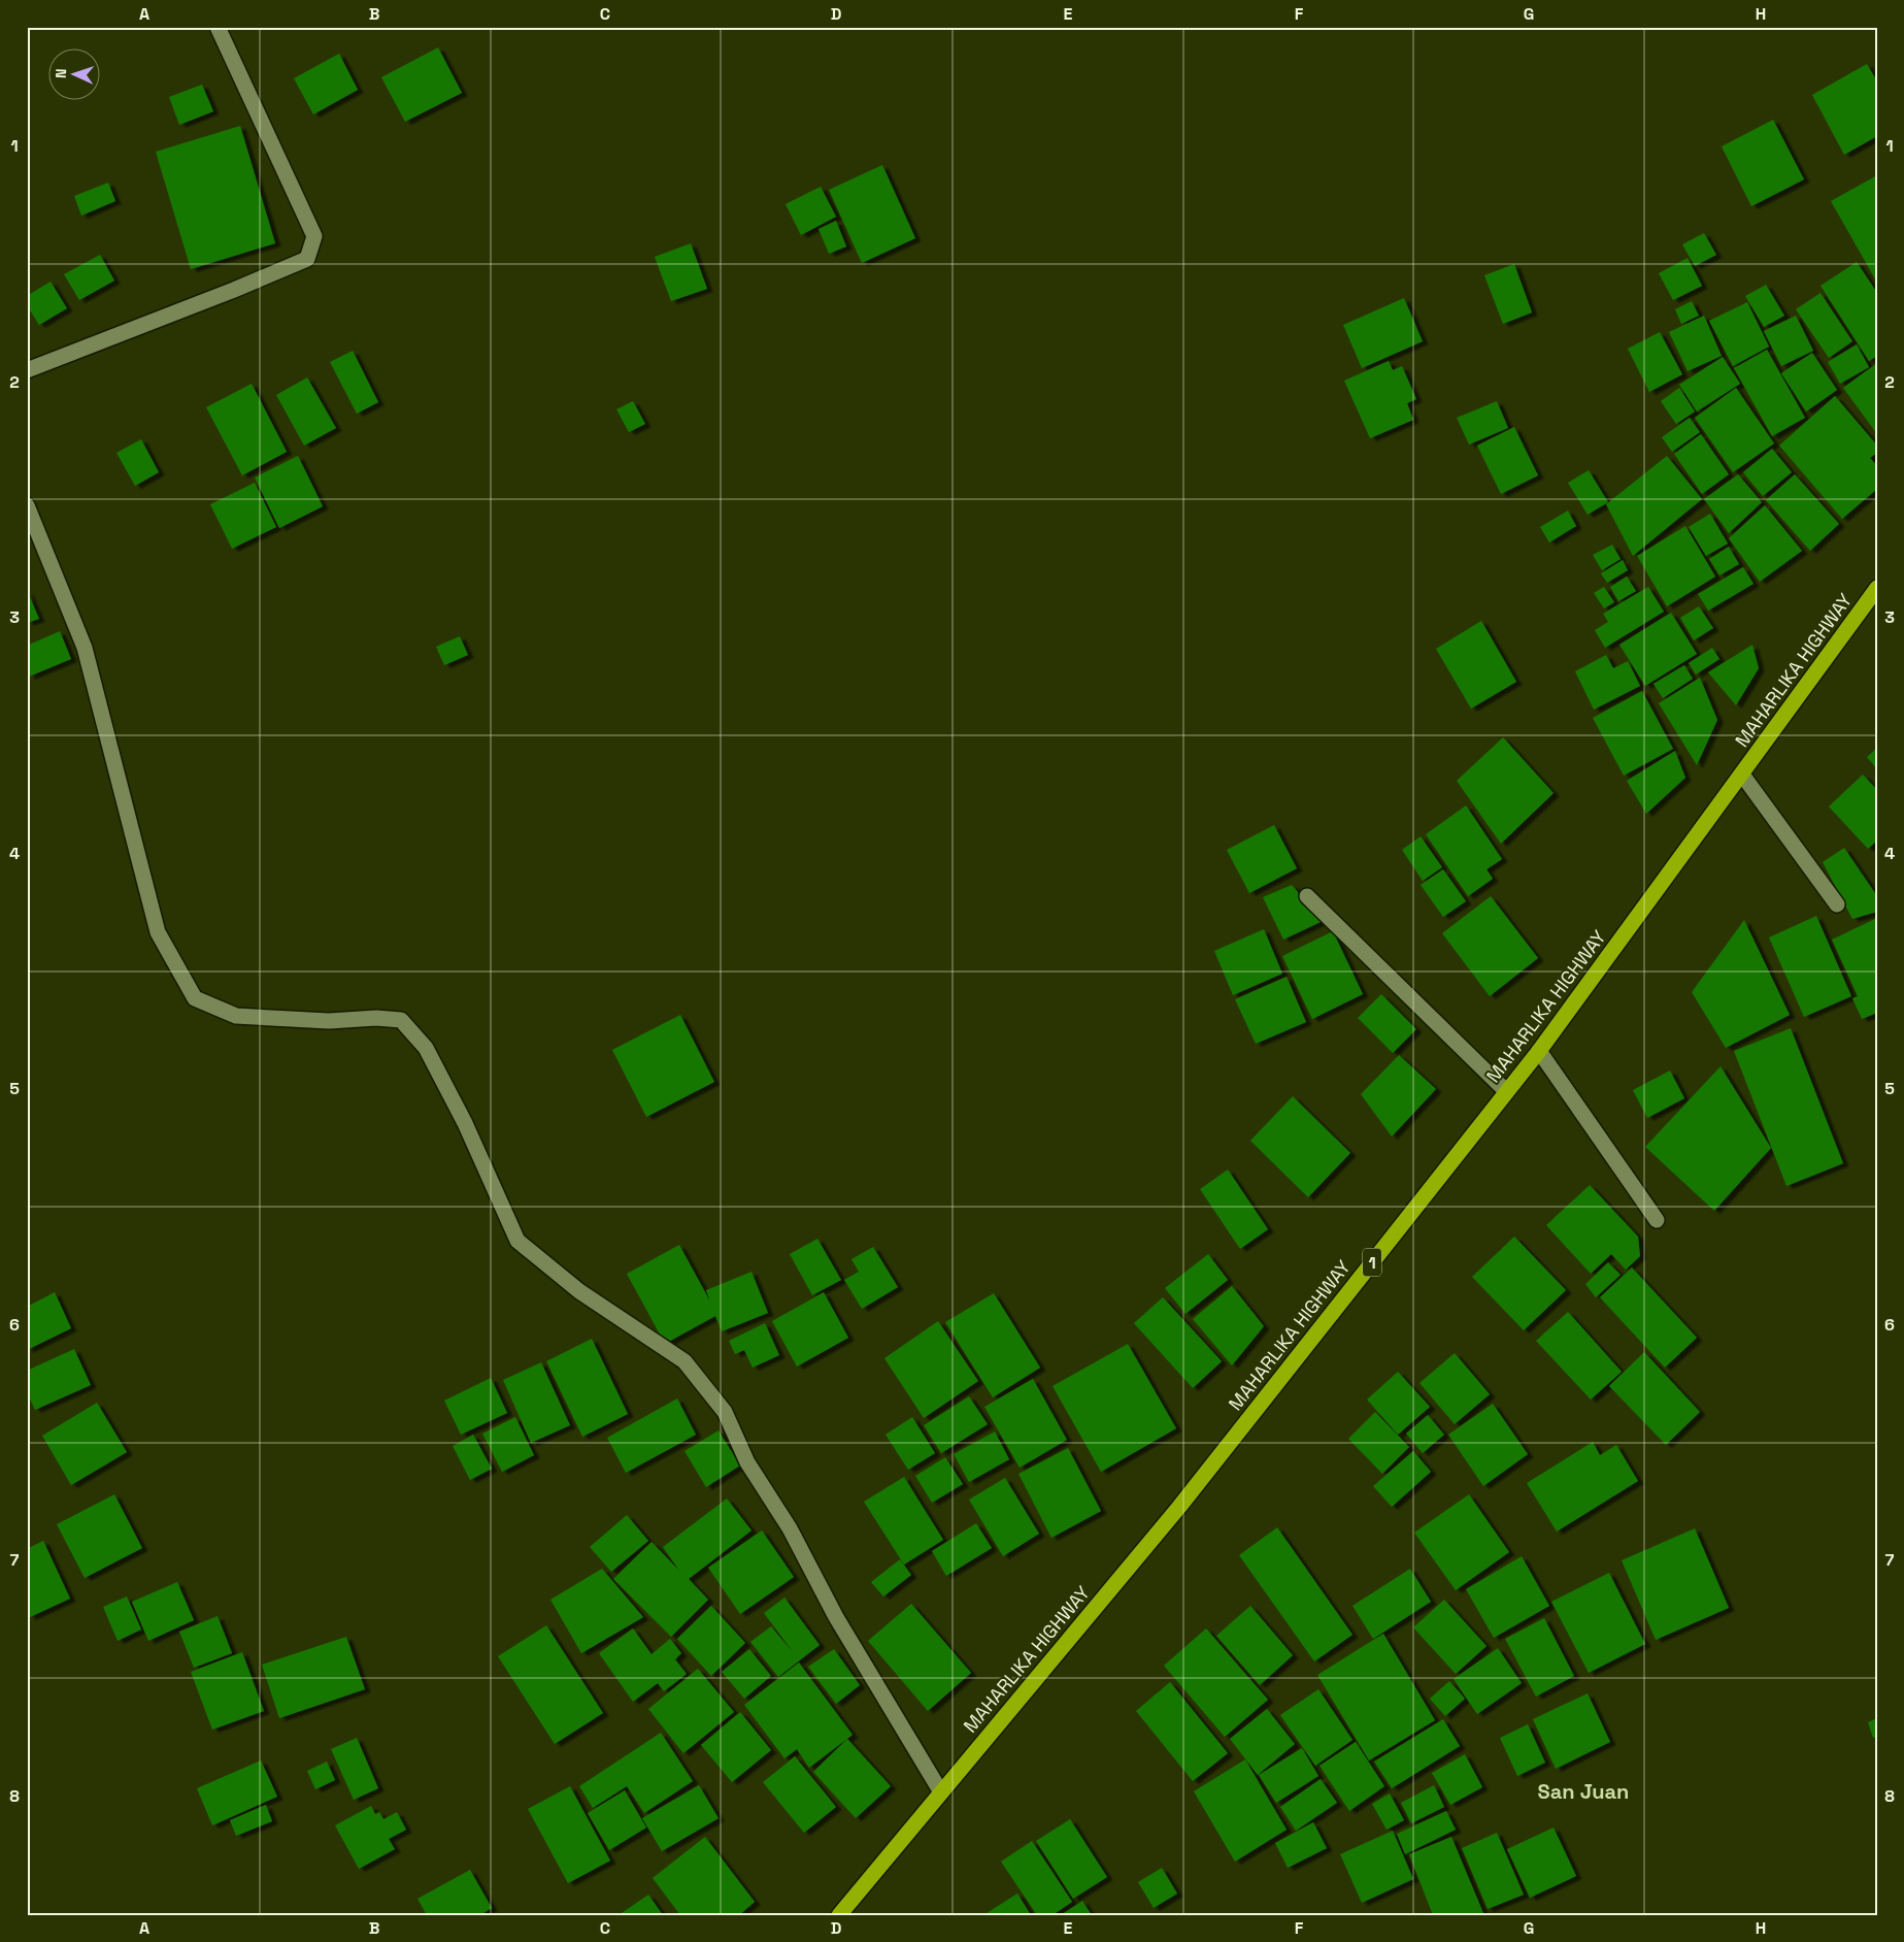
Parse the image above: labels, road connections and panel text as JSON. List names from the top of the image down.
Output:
{
  "streets": {
    "highway": ["MAHARLIKA HIGHWAY", "1"]
  },
  "districts": ["San Juan"],
  "north": "left",
  "grid": {
    "columns": [
      "A",
      "B",
      "C",
      "D",
      "E",
      "F",
      "G",
      "H"
    ],
    "rows": [
      "1",
      "2",
      "3",
      "4",
      "5",
      "6",
      "7",
      "8"
    ]
  }
}
